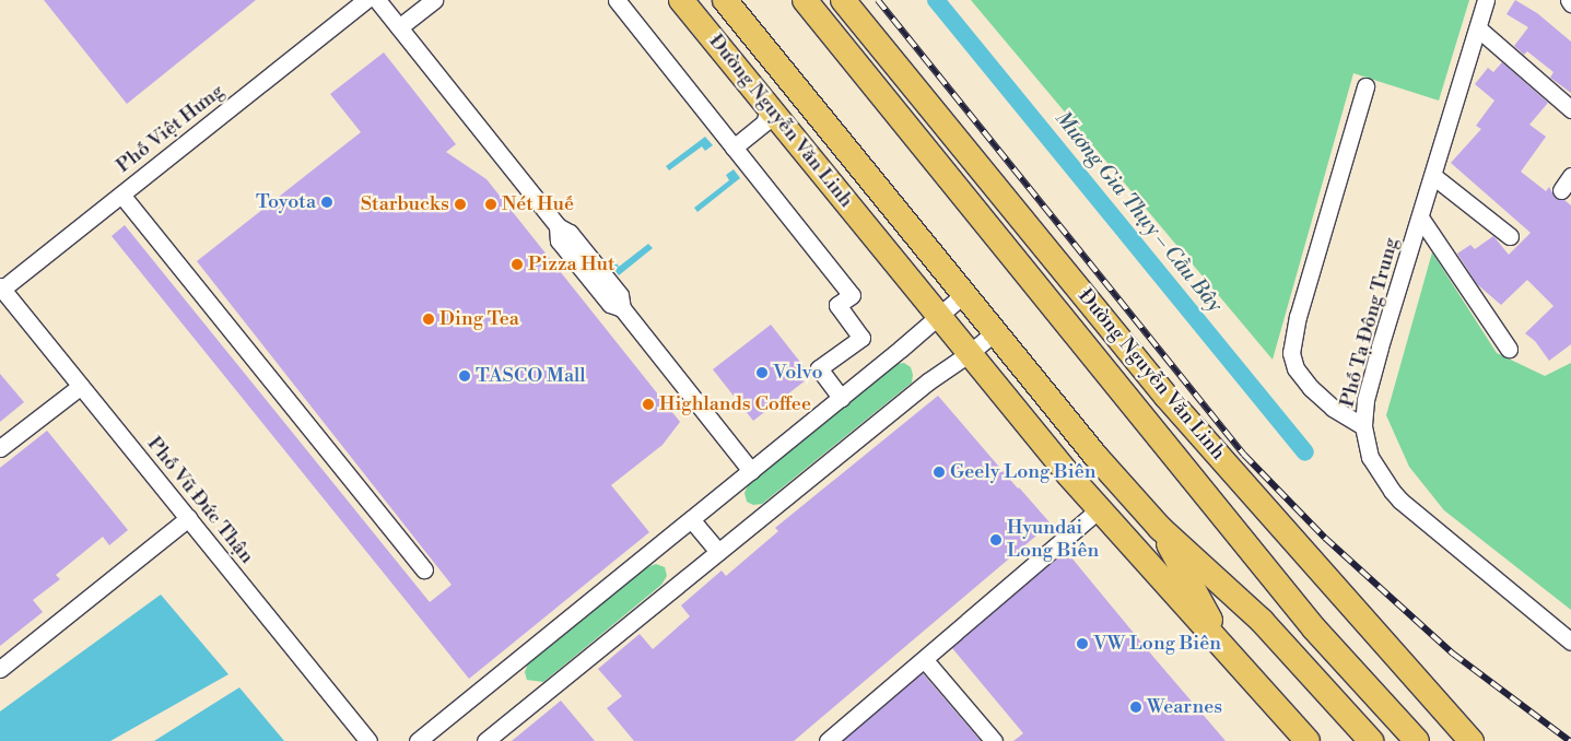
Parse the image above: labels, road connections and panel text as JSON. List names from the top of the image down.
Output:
{
  "streets": {
    "highway": ["Đường Nguyễn Văn Linh"],
    "street": ["Phố Việt Hưng", "Phố Tạ Đông Trung", "Phố Vũ Đức Thận"]
  },
  "crossings": [
    ["Phố Việt Hưng", "Phố Vũ Đức Thận"]
  ],
  "water": ["Mương Gia Thụy – Cầu Bây"],
  "places": [
    "Toyota",
    "Starbucks",
    "Nét Huế",
    "Pizza Hut",
    "Ding Tea",
    "Volvo",
    "TASCO Mall",
    "Highlands Coffee",
    "Geely Long Biên",
    "Hyundai Long Biên",
    "VW Long Biên",
    "Wearnes"
  ]
}
